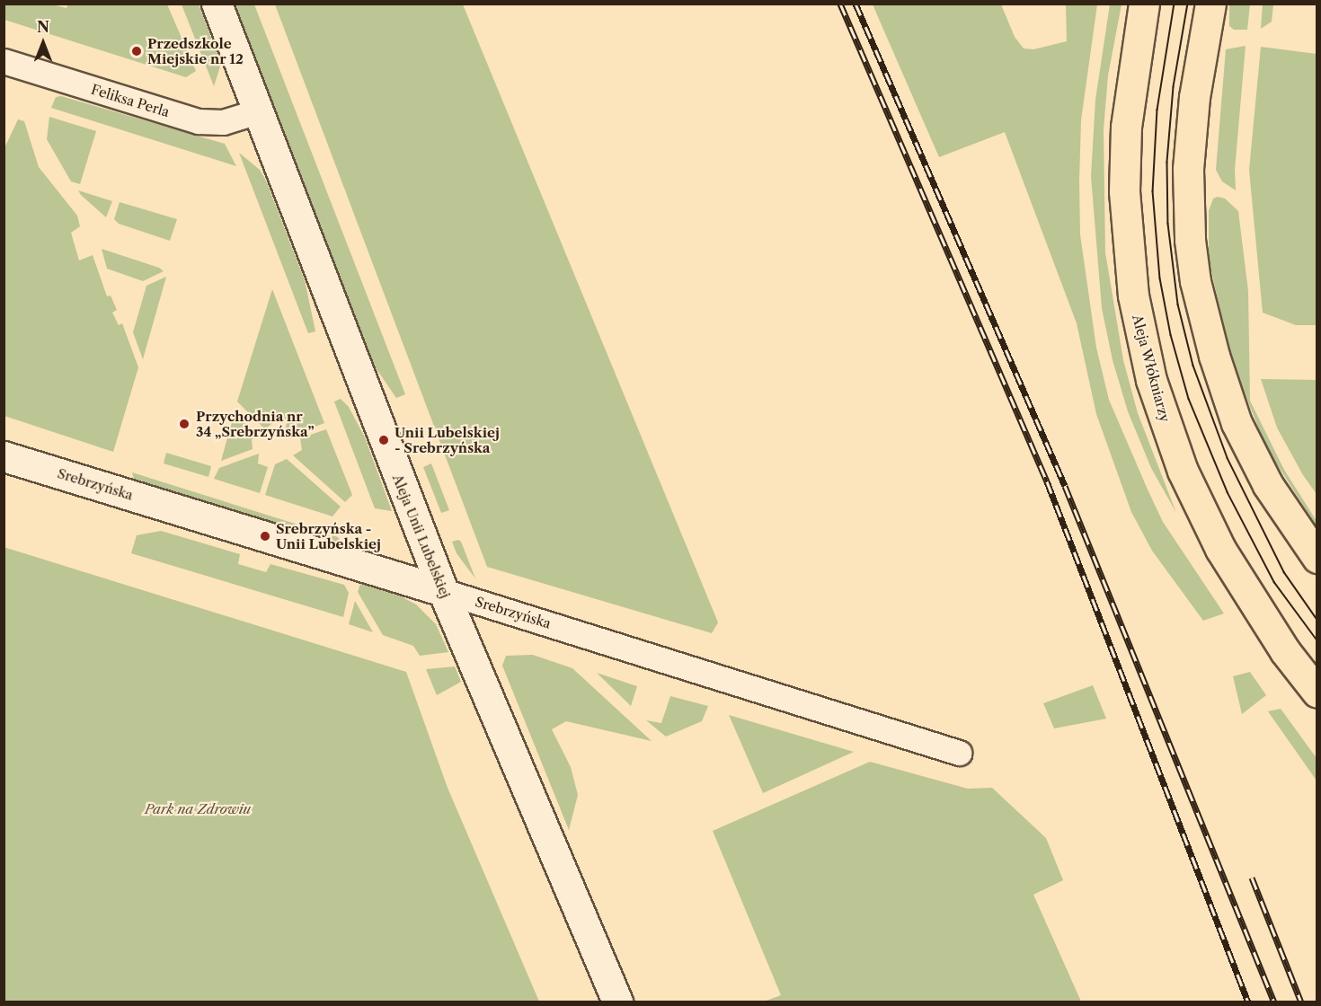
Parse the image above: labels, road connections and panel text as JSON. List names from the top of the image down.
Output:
{
  "streets": {
    "main road": ["Aleja Włókniarzy"],
    "street": ["Feliksa Perla", "Srebrzyńska", "Aleja Unii Lubelskiej"]
  },
  "crossings": [
    ["Feliksa Perla", "Aleja Unii Lubelskiej"],
    ["Srebrzyńska", "Aleja Unii Lubelskiej"]
  ],
  "parks": ["Park na Zdrowiu"],
  "places": [
    "Przedszkole Miejskie nr 12",
    "Przychodnia nr 34 „Srebrzyńska”",
    "Unii Lubelskiej - Srebrzyńska",
    "Srebrzyńska - Unii Lubelskiej"
  ],
  "north": "top"
}
